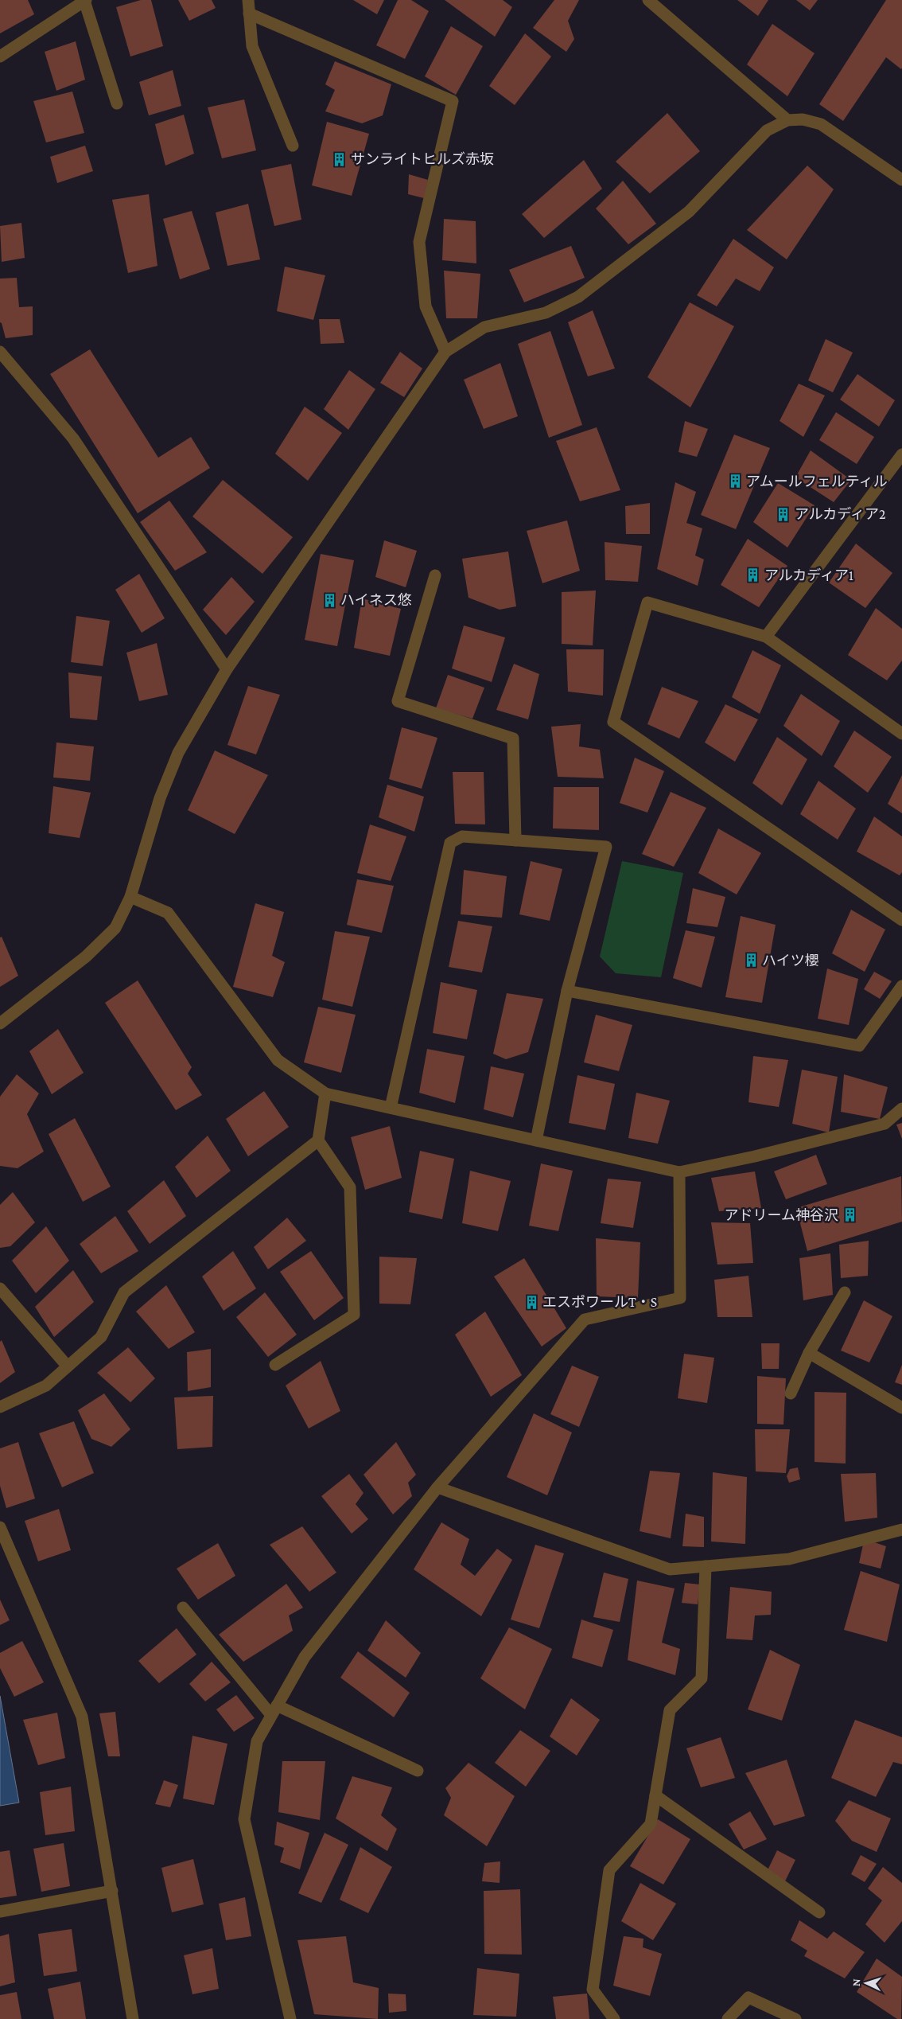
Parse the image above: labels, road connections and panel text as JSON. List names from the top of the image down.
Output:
{
  "places": {
    "building": [
      "サンライトヒルズ赤坂",
      "アムールフェルティル",
      "アルカディア2",
      "アルカディア1",
      "ハイネス悠",
      "ハイツ櫻",
      "アドリーム神谷沢",
      "エスポワールT・S"
    ]
  },
  "north": "left"
}
